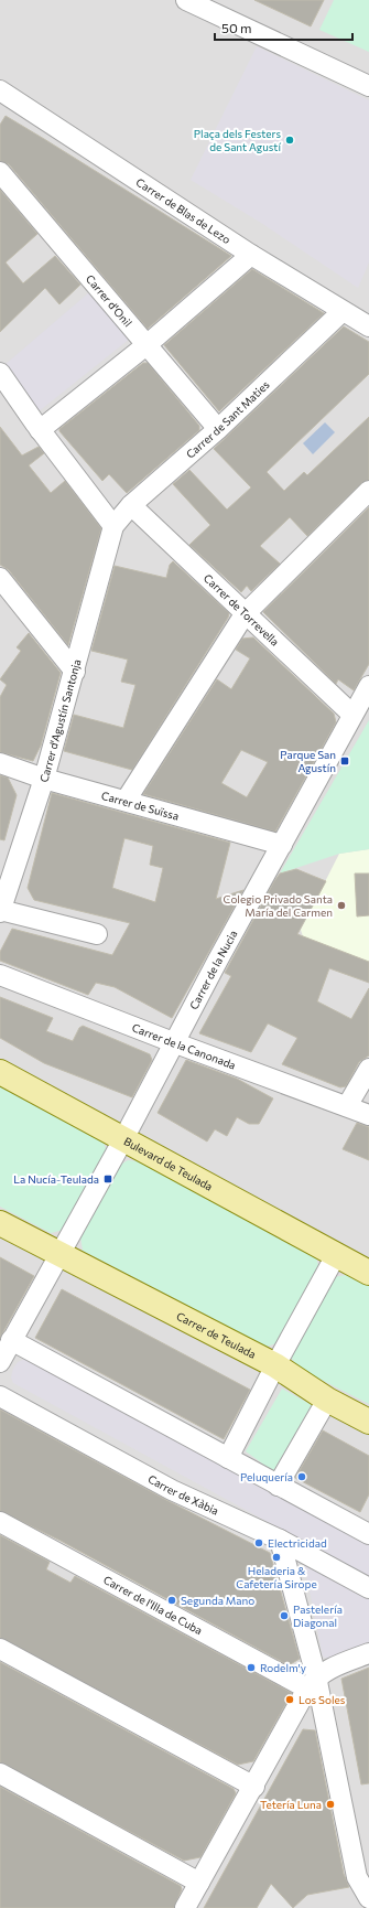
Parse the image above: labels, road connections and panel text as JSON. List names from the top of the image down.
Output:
{
  "streets": {
    "main road": ["Bulevard de Teulada", "Carrer de Teulada"],
    "street": [
      "Carrer de Blas de Lezo",
      "Carrer d'Onil",
      "Carrer de Sant Maties",
      "Carrer de Torrevella",
      "Carrer d'Agustín Santonja",
      "Carrer de Suïssa",
      "Carrer de la Nucia",
      "Carrer de la Canonada",
      "Carrer de Xàbia",
      "Carrer de l'Illa de Cuba"
    ]
  },
  "crossings": [
    ["Carrer de Blas de Lezo", "Carrer de Sant Maties"],
    ["Carrer d'Onil", "Carrer de Sant Maties"],
    ["Carrer de Sant Maties", "Carrer de Torrevella"],
    ["Carrer de Sant Maties", "Carrer d'Agustín Santonja"],
    ["Carrer de Torrevella", "Carrer de la Nucia"],
    ["Carrer d'Agustín Santonja", "Carrer de Suïssa"],
    ["Carrer de Suïssa", "Carrer de la Nucia"],
    ["Carrer de la Nucia", "Carrer de la Canonada"],
    ["Carrer de la Nucia", "Bulevard de Teulada"]
  ],
  "places": {
    "other": [
      "Plaça dels Festers de Sant Agustí",
      "Colegio Privado Santa María del Carmen",
      "Peluquería",
      "Electricidad",
      "Heladeria & Cafetería Sirope",
      "Segunda Mano",
      "Pastelería Diagonal",
      "Rodelm'y",
      "Los Soles",
      "Tetería Luna"
    ],
    "transit": ["Parque San Agustín", "La Nucía-Teulada"]
  },
  "scale_bar": "50 m"
}
